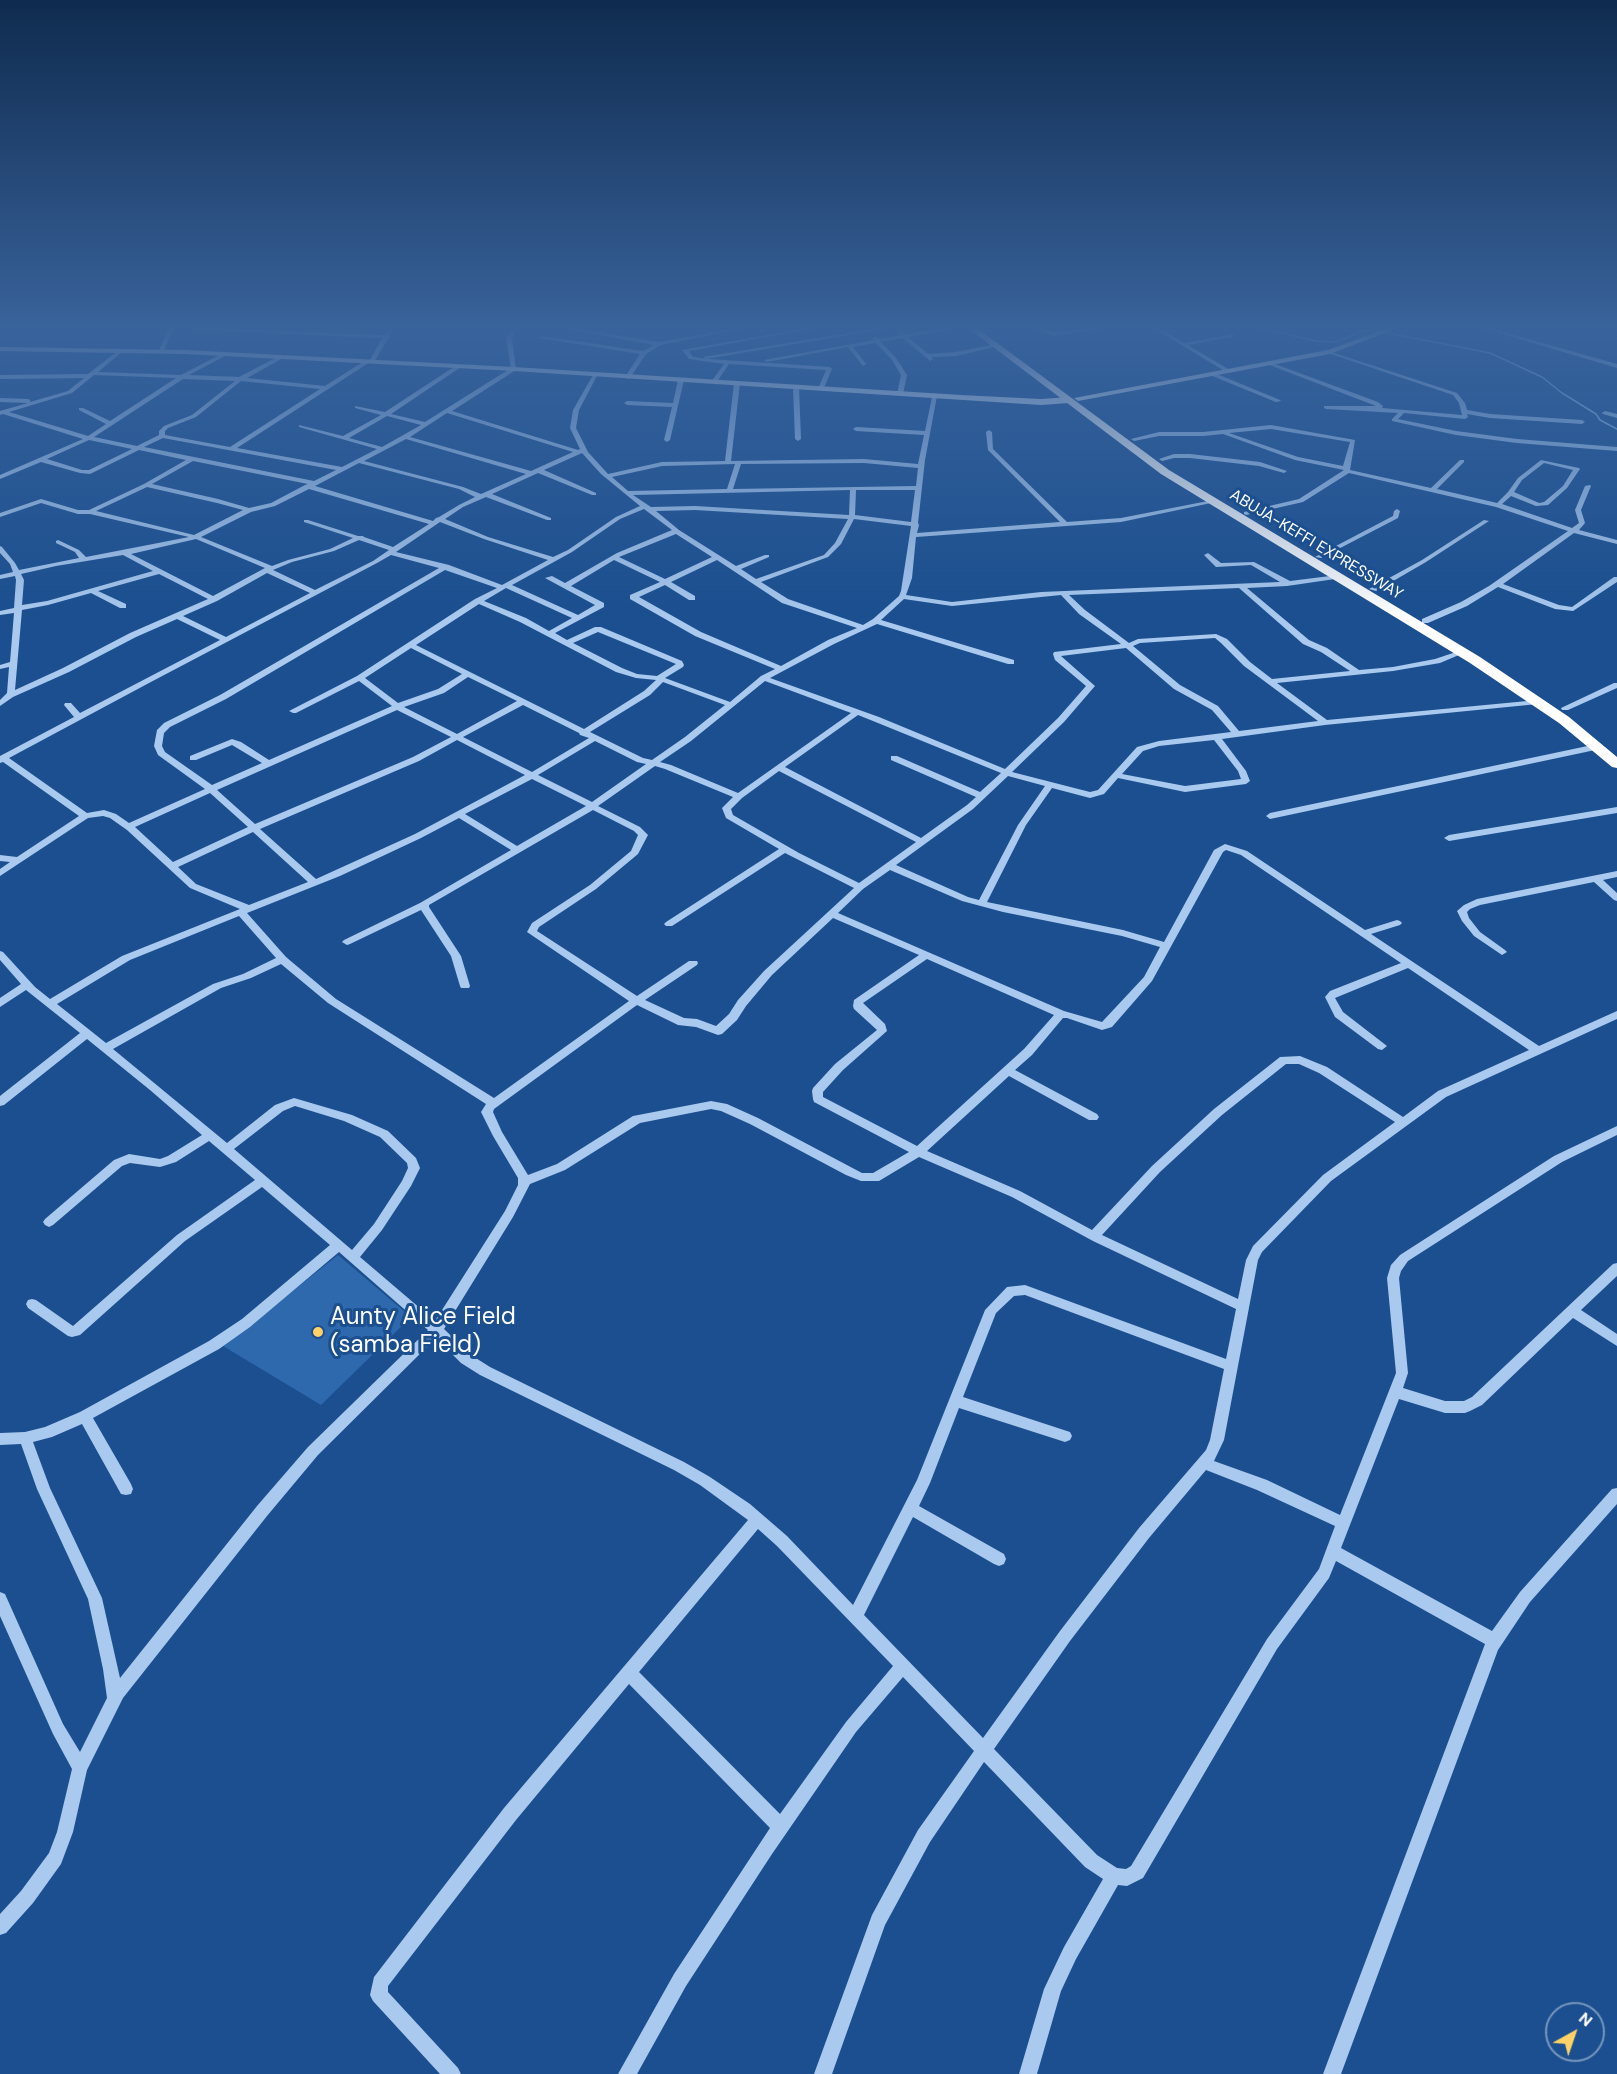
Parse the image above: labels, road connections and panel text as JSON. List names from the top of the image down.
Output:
{
  "streets": {
    "highway": ["ABUJA-KEFFI EXPRESSWAY"]
  },
  "places": ["Aunty Alice Field (samba Field)"],
  "north": "top right"
}
